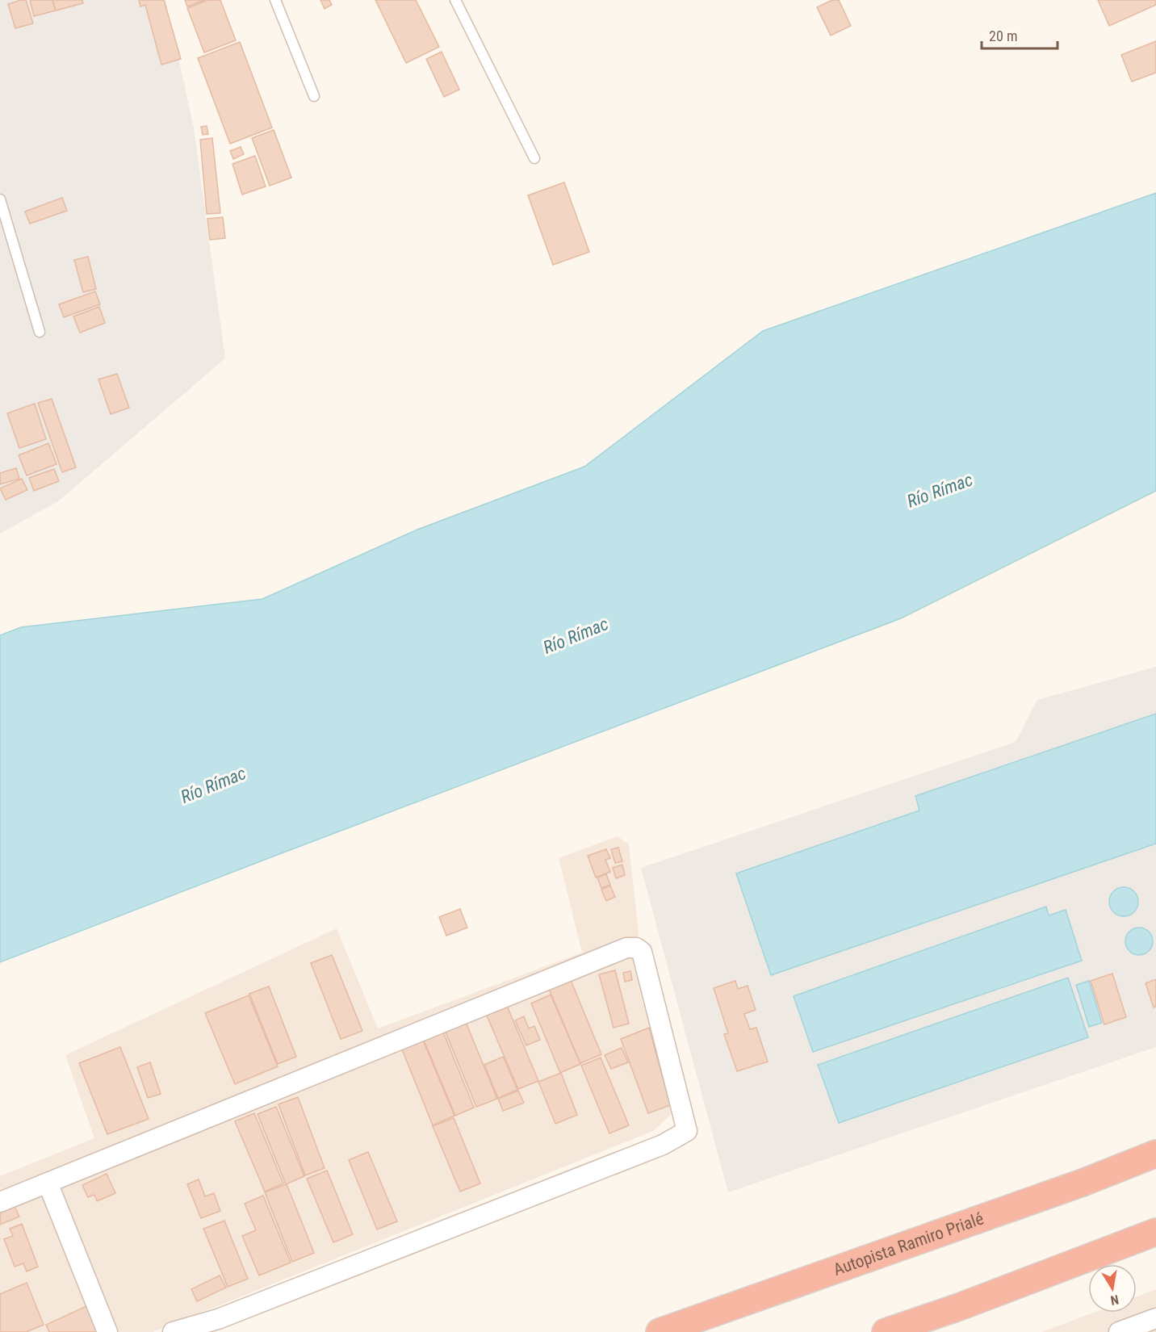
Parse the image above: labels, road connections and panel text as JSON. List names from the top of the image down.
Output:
{
  "streets": {
    "highway": ["Autopista Ramiro Prialé"]
  },
  "water": ["Río Rímac"],
  "scale_bar": "20 m",
  "north": "bottom"
}
